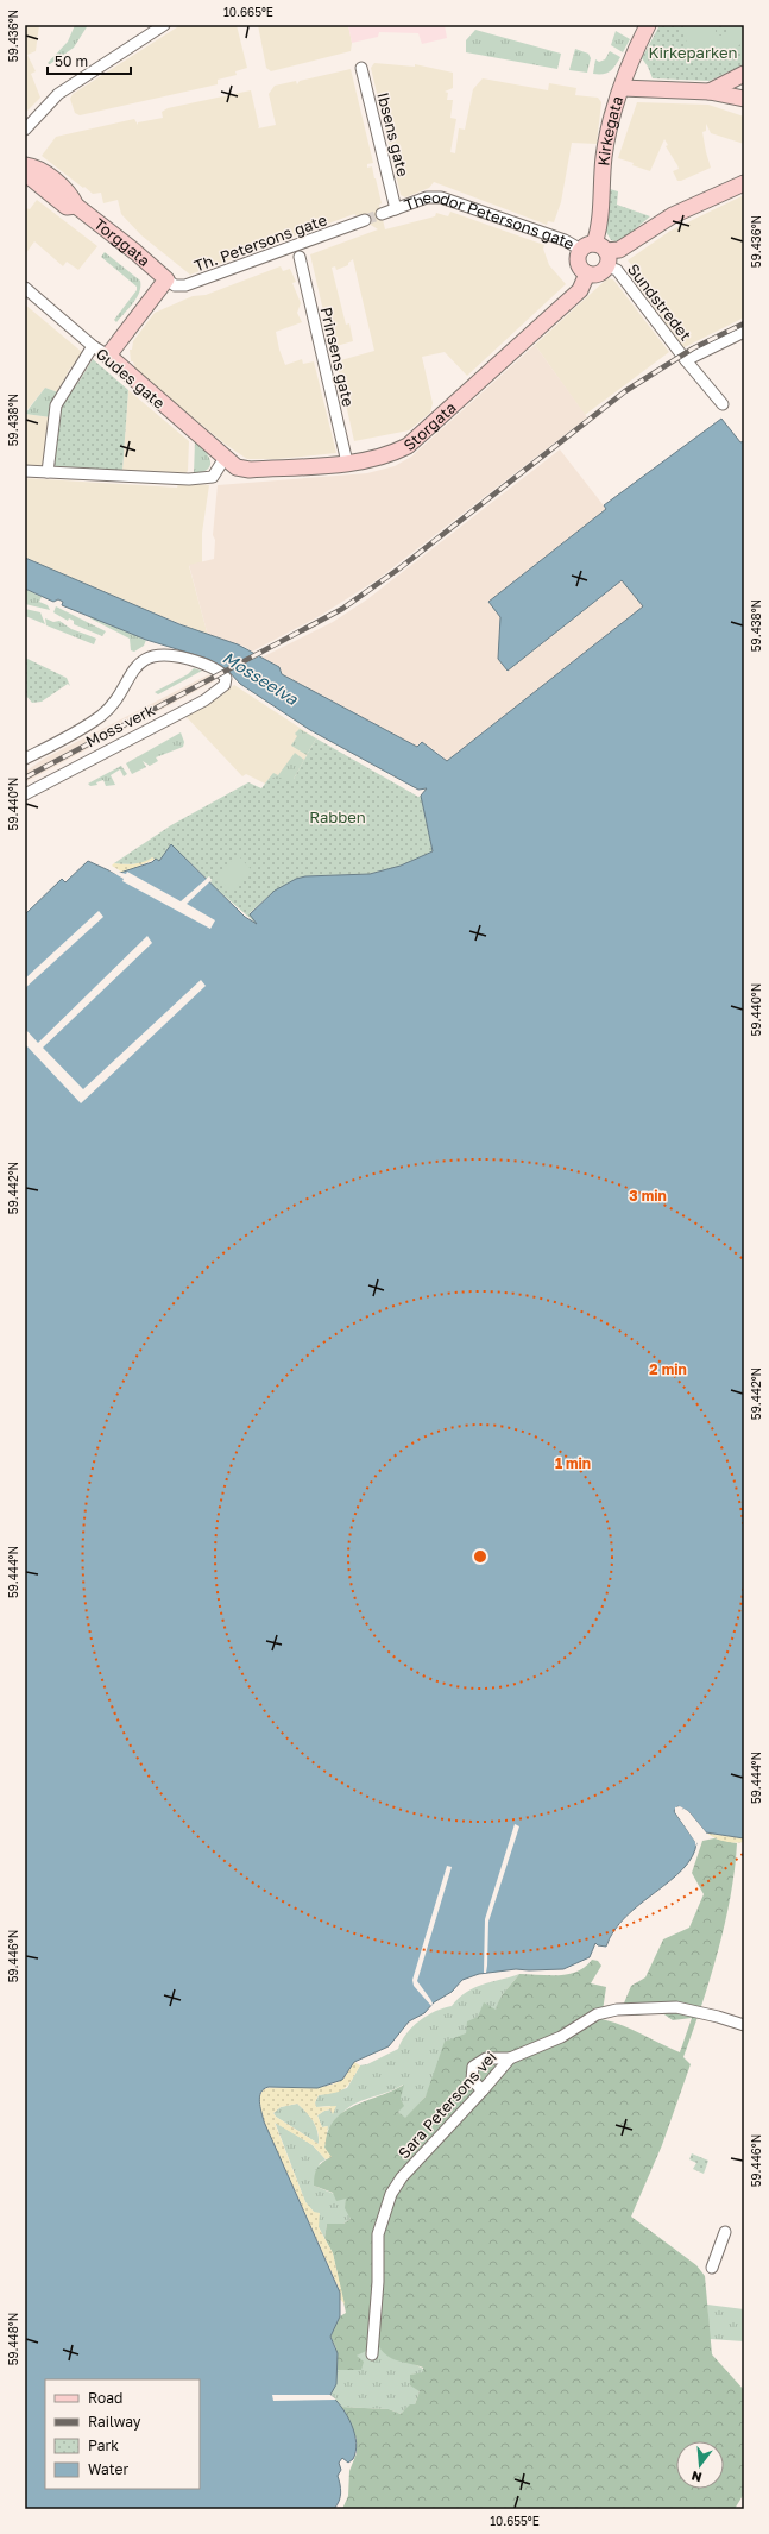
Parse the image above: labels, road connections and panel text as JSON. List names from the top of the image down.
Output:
{
  "streets": {
    "street": [
      "Kirkegata",
      "Ibsens gate",
      "Theodor Petersons gate",
      "Torggata",
      "Th. Petersons gate",
      "Sundstredet",
      "Prinsens gate",
      "Gudes gate",
      "Storgata",
      "Moss verk",
      "Sara Petersons vei"
    ]
  },
  "crossings": [
    ["Kirkegata", "Theodor Petersons gate"],
    ["Kirkegata", "Sundstredet"],
    ["Kirkegata", "Storgata"],
    ["Ibsens gate", "Theodor Petersons gate"],
    ["Theodor Petersons gate", "Sundstredet"],
    ["Torggata", "Th. Petersons gate"],
    ["Prinsens gate", "Storgata"],
    ["Gudes gate", "Storgata"]
  ],
  "water": ["Mosseelva"],
  "parks": ["Kirkeparken", "Rabben"],
  "legend": [
    "Road",
    "Railway",
    "Park",
    "Water"
  ],
  "scale_bar": "50 m",
  "north": "bottom",
  "coordinates": [
    "10.665°E",
    "59.436°N",
    "59.438°N",
    "59.440°N",
    "59.442°N",
    "59.444°N",
    "59.446°N",
    "59.448°N",
    "10.655°E"
  ],
  "rings": ["3 min", "2 min", "1 min"]
}
